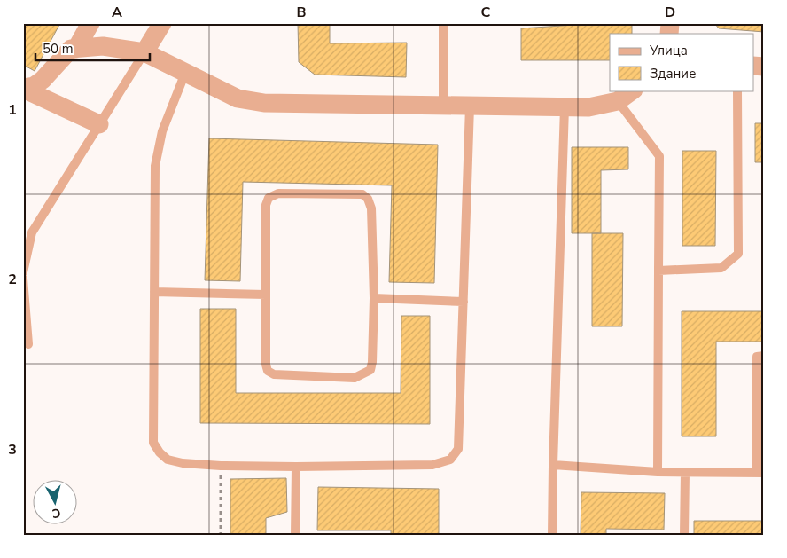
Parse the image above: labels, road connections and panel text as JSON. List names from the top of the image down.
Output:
{
  "legend": ["Улица", "Здание"],
  "scale_bar": "50 m",
  "north": "bottom",
  "grid": {
    "columns": [
      "A",
      "B",
      "C",
      "D"
    ],
    "rows": ["1", "2", "3"]
  }
}
